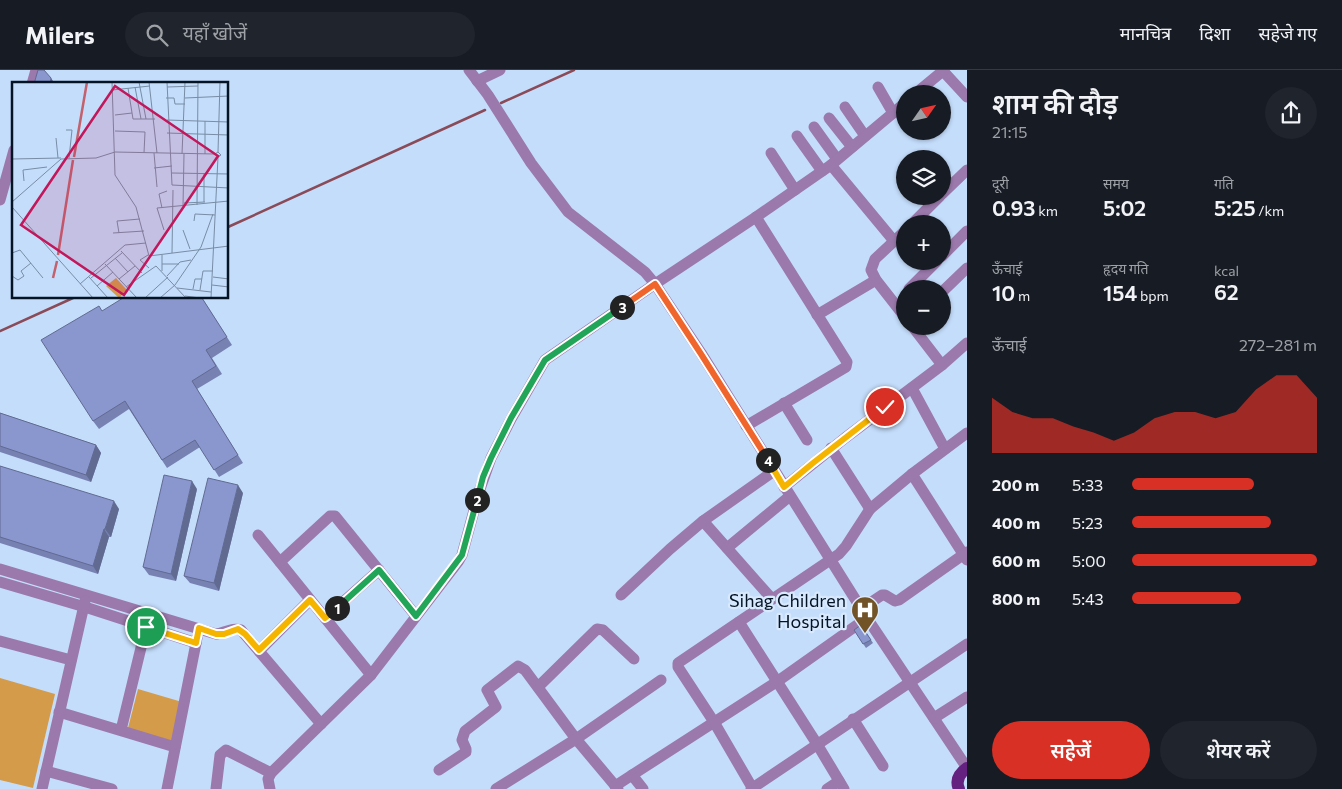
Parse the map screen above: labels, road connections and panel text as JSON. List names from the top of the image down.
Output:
{
  "places": {
    "hospital": ["Sihag Children Hospital"]
  },
  "north": "top right",
  "page": {
    "header": "Milers",
    "search": "यहाँ खोजें",
    "nav": ["मानचित्र", "दिशा", "सहेजे गए"],
    "heading": ["शाम की दौड़", "21:15"],
    "map_buttons": ["+", "−"],
    "stats": [
      ["दूरी", "0.93 km"],
      ["समय", "5:02"],
      ["गति", "5:25 /km"],
      ["ऊँचाई", "10 m"],
      ["हृदय गति", "154 bpm"],
      ["kcal", "62"]
    ],
    "pins": [
      "3",
      "4",
      "2",
      "1"
    ],
    "chart": ["ऊँचाई", "272–281 m"],
    "list": [
      {
        "name": "200 m",
        "note": "5:33"
      },
      {
        "name": "400 m",
        "note": "5:23"
      },
      {
        "name": "600 m",
        "note": "5:00"
      },
      {
        "name": "800 m",
        "note": "5:43"
      }
    ],
    "buttons": ["सहेजें", "शेयर करें"]
  }
}
